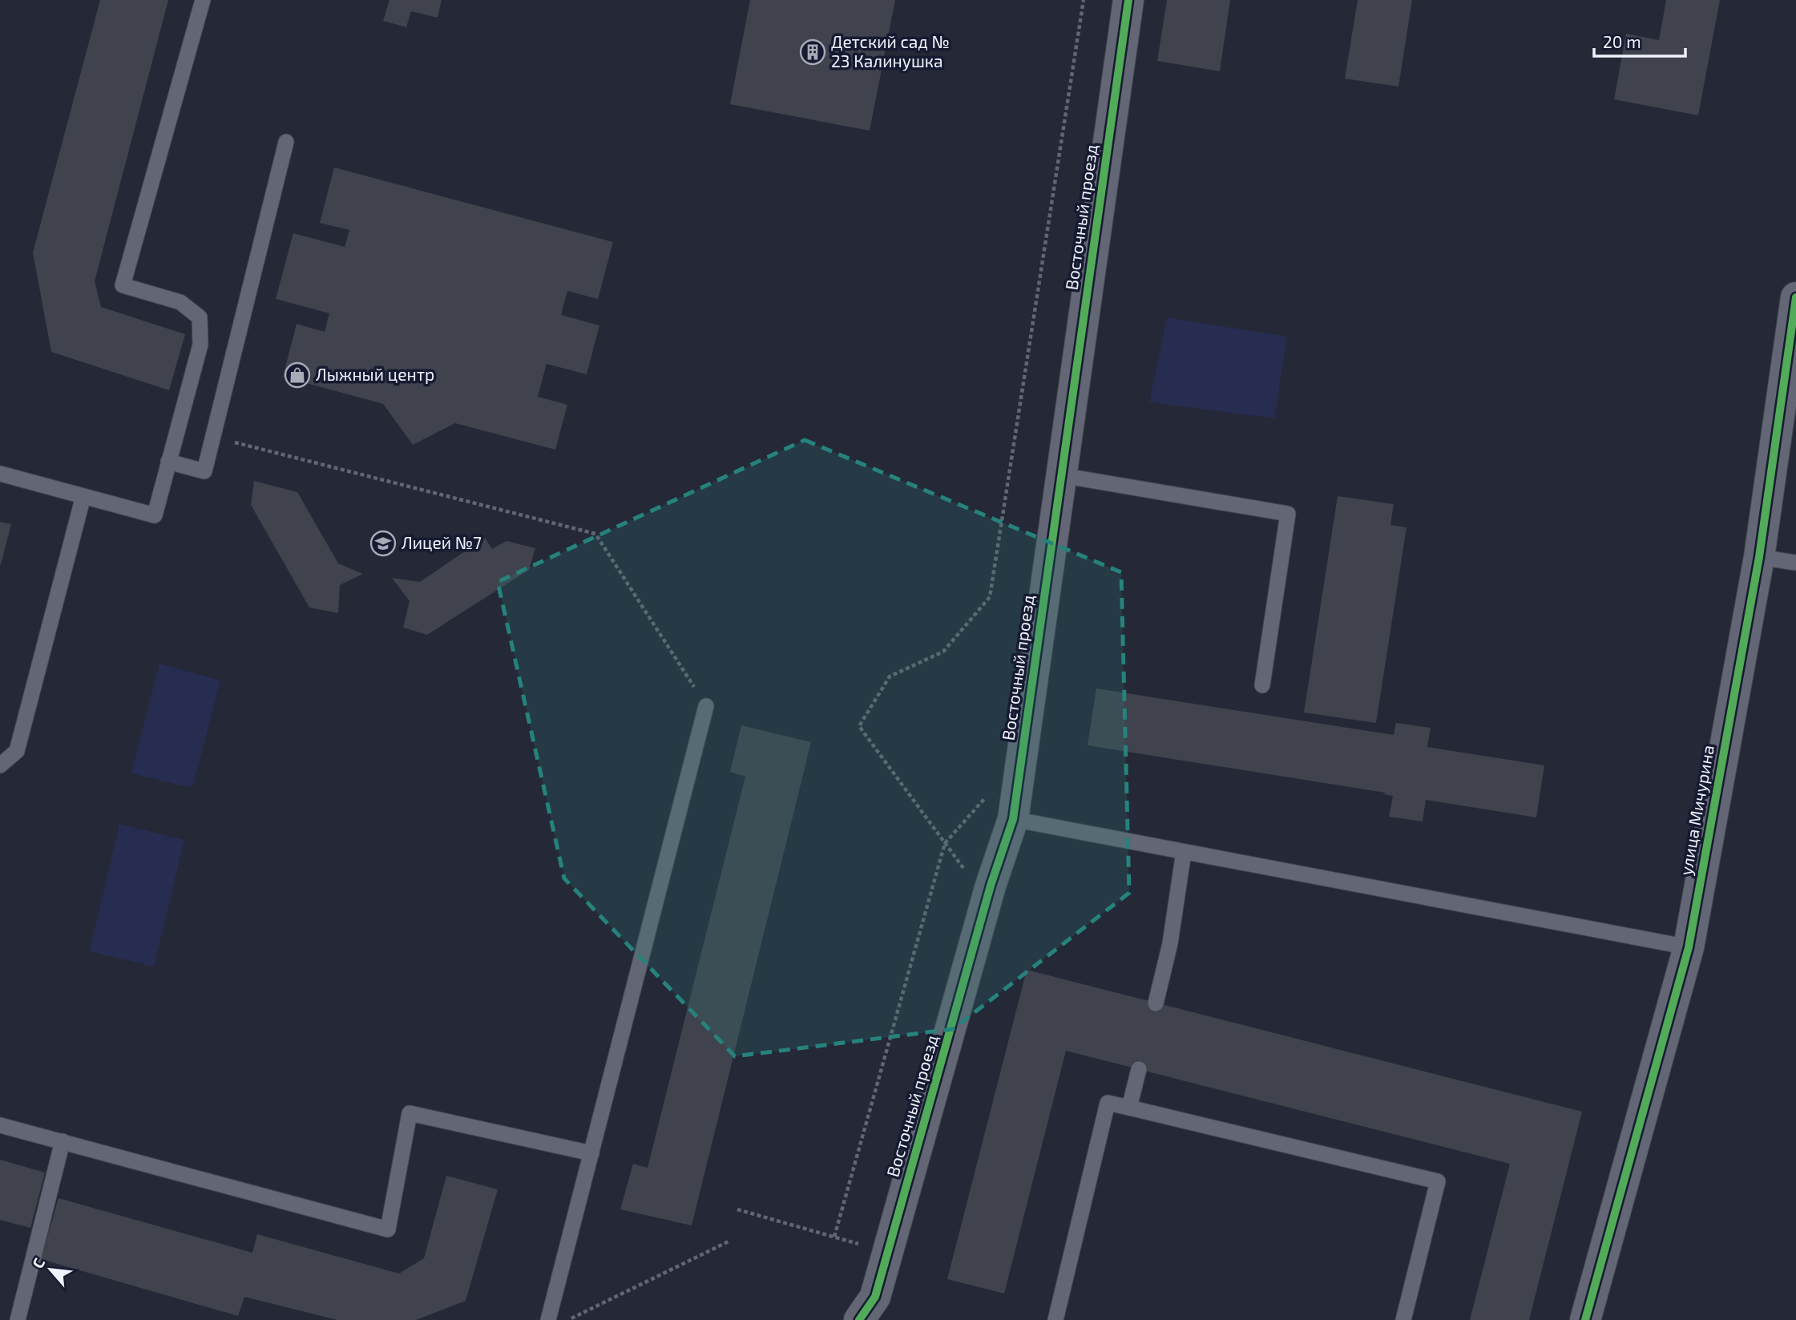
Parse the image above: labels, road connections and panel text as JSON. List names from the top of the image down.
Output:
{
  "streets": {
    "street": ["Восточный проезд", "улица Мичурина"]
  },
  "places": {
    "building": ["Детский сад № 23 Калинушка"],
    "shop": ["Лыжный центр"],
    "school or university": ["Лицей №7"]
  },
  "scale_bar": "20 m",
  "north": "top left"
}
